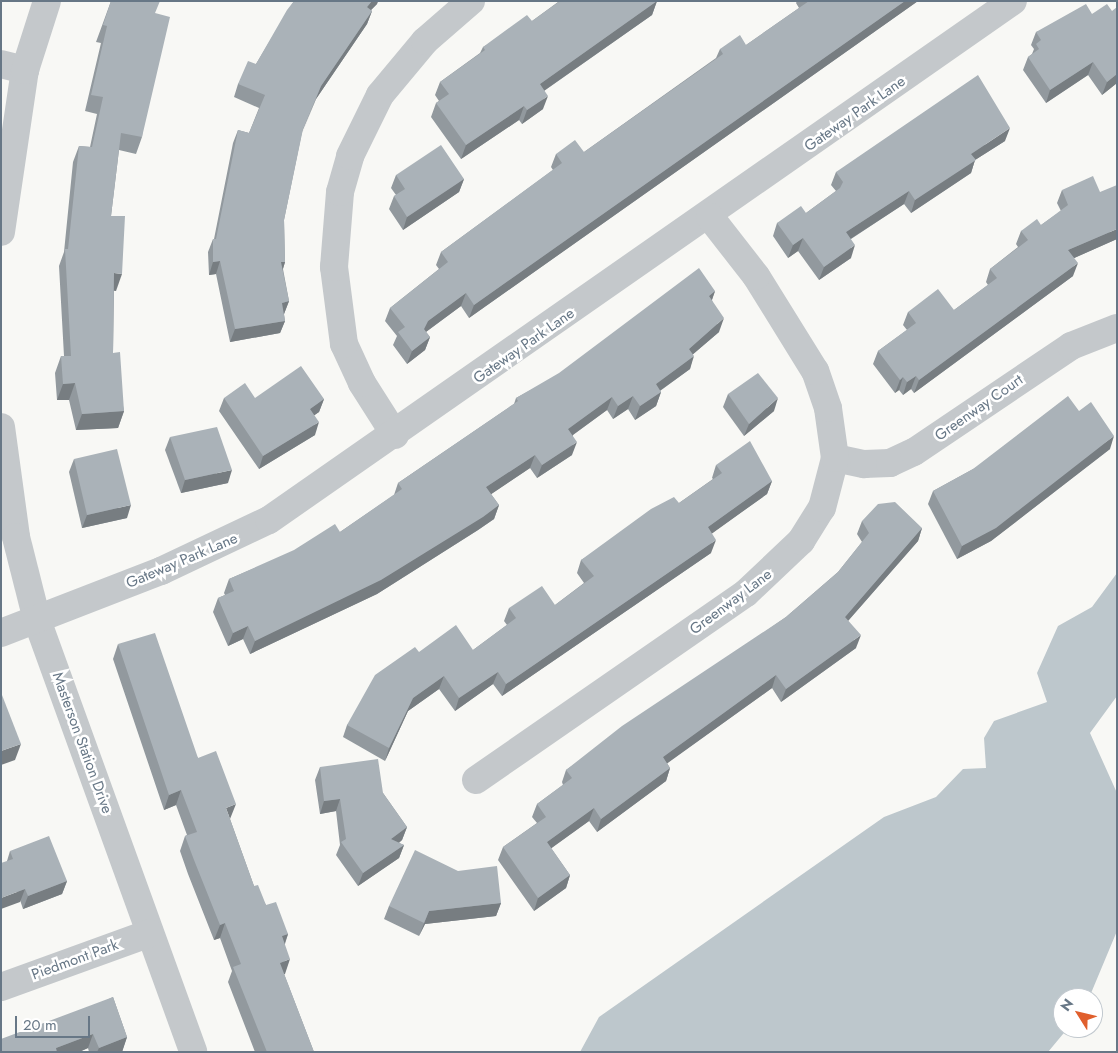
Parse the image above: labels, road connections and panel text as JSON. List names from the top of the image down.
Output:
{
  "streets": {
    "street": [
      "Gateway Park Lane",
      "Greenway Court",
      "Greenway Lane",
      "Masterson Station Drive",
      "Piedmont Park"
    ]
  },
  "crossings": [
    ["Gateway Park Lane", "Greenway Lane"],
    ["Gateway Park Lane", "Masterson Station Drive"],
    ["Greenway Court", "Greenway Lane"],
    ["Masterson Station Drive", "Piedmont Park"]
  ],
  "scale_bar": "20 m",
  "north": "top left"
}
